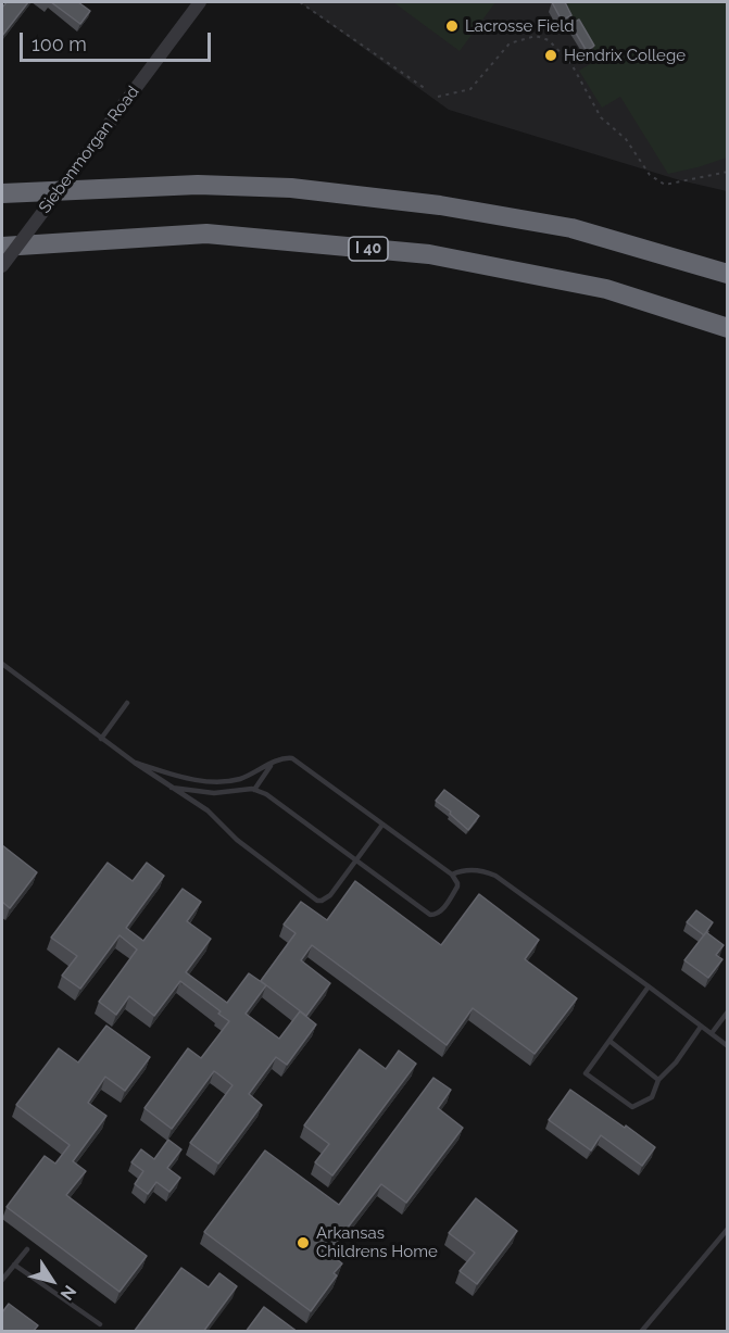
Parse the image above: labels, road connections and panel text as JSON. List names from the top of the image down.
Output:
{
  "streets": {
    "highway": ["I 40"],
    "street": ["Siebenmorgan Road"]
  },
  "places": ["Lacrosse Field", "Hendrix College", "Arkansas Childrens Home"],
  "scale_bar": "100 m",
  "north": "bottom right"
}
